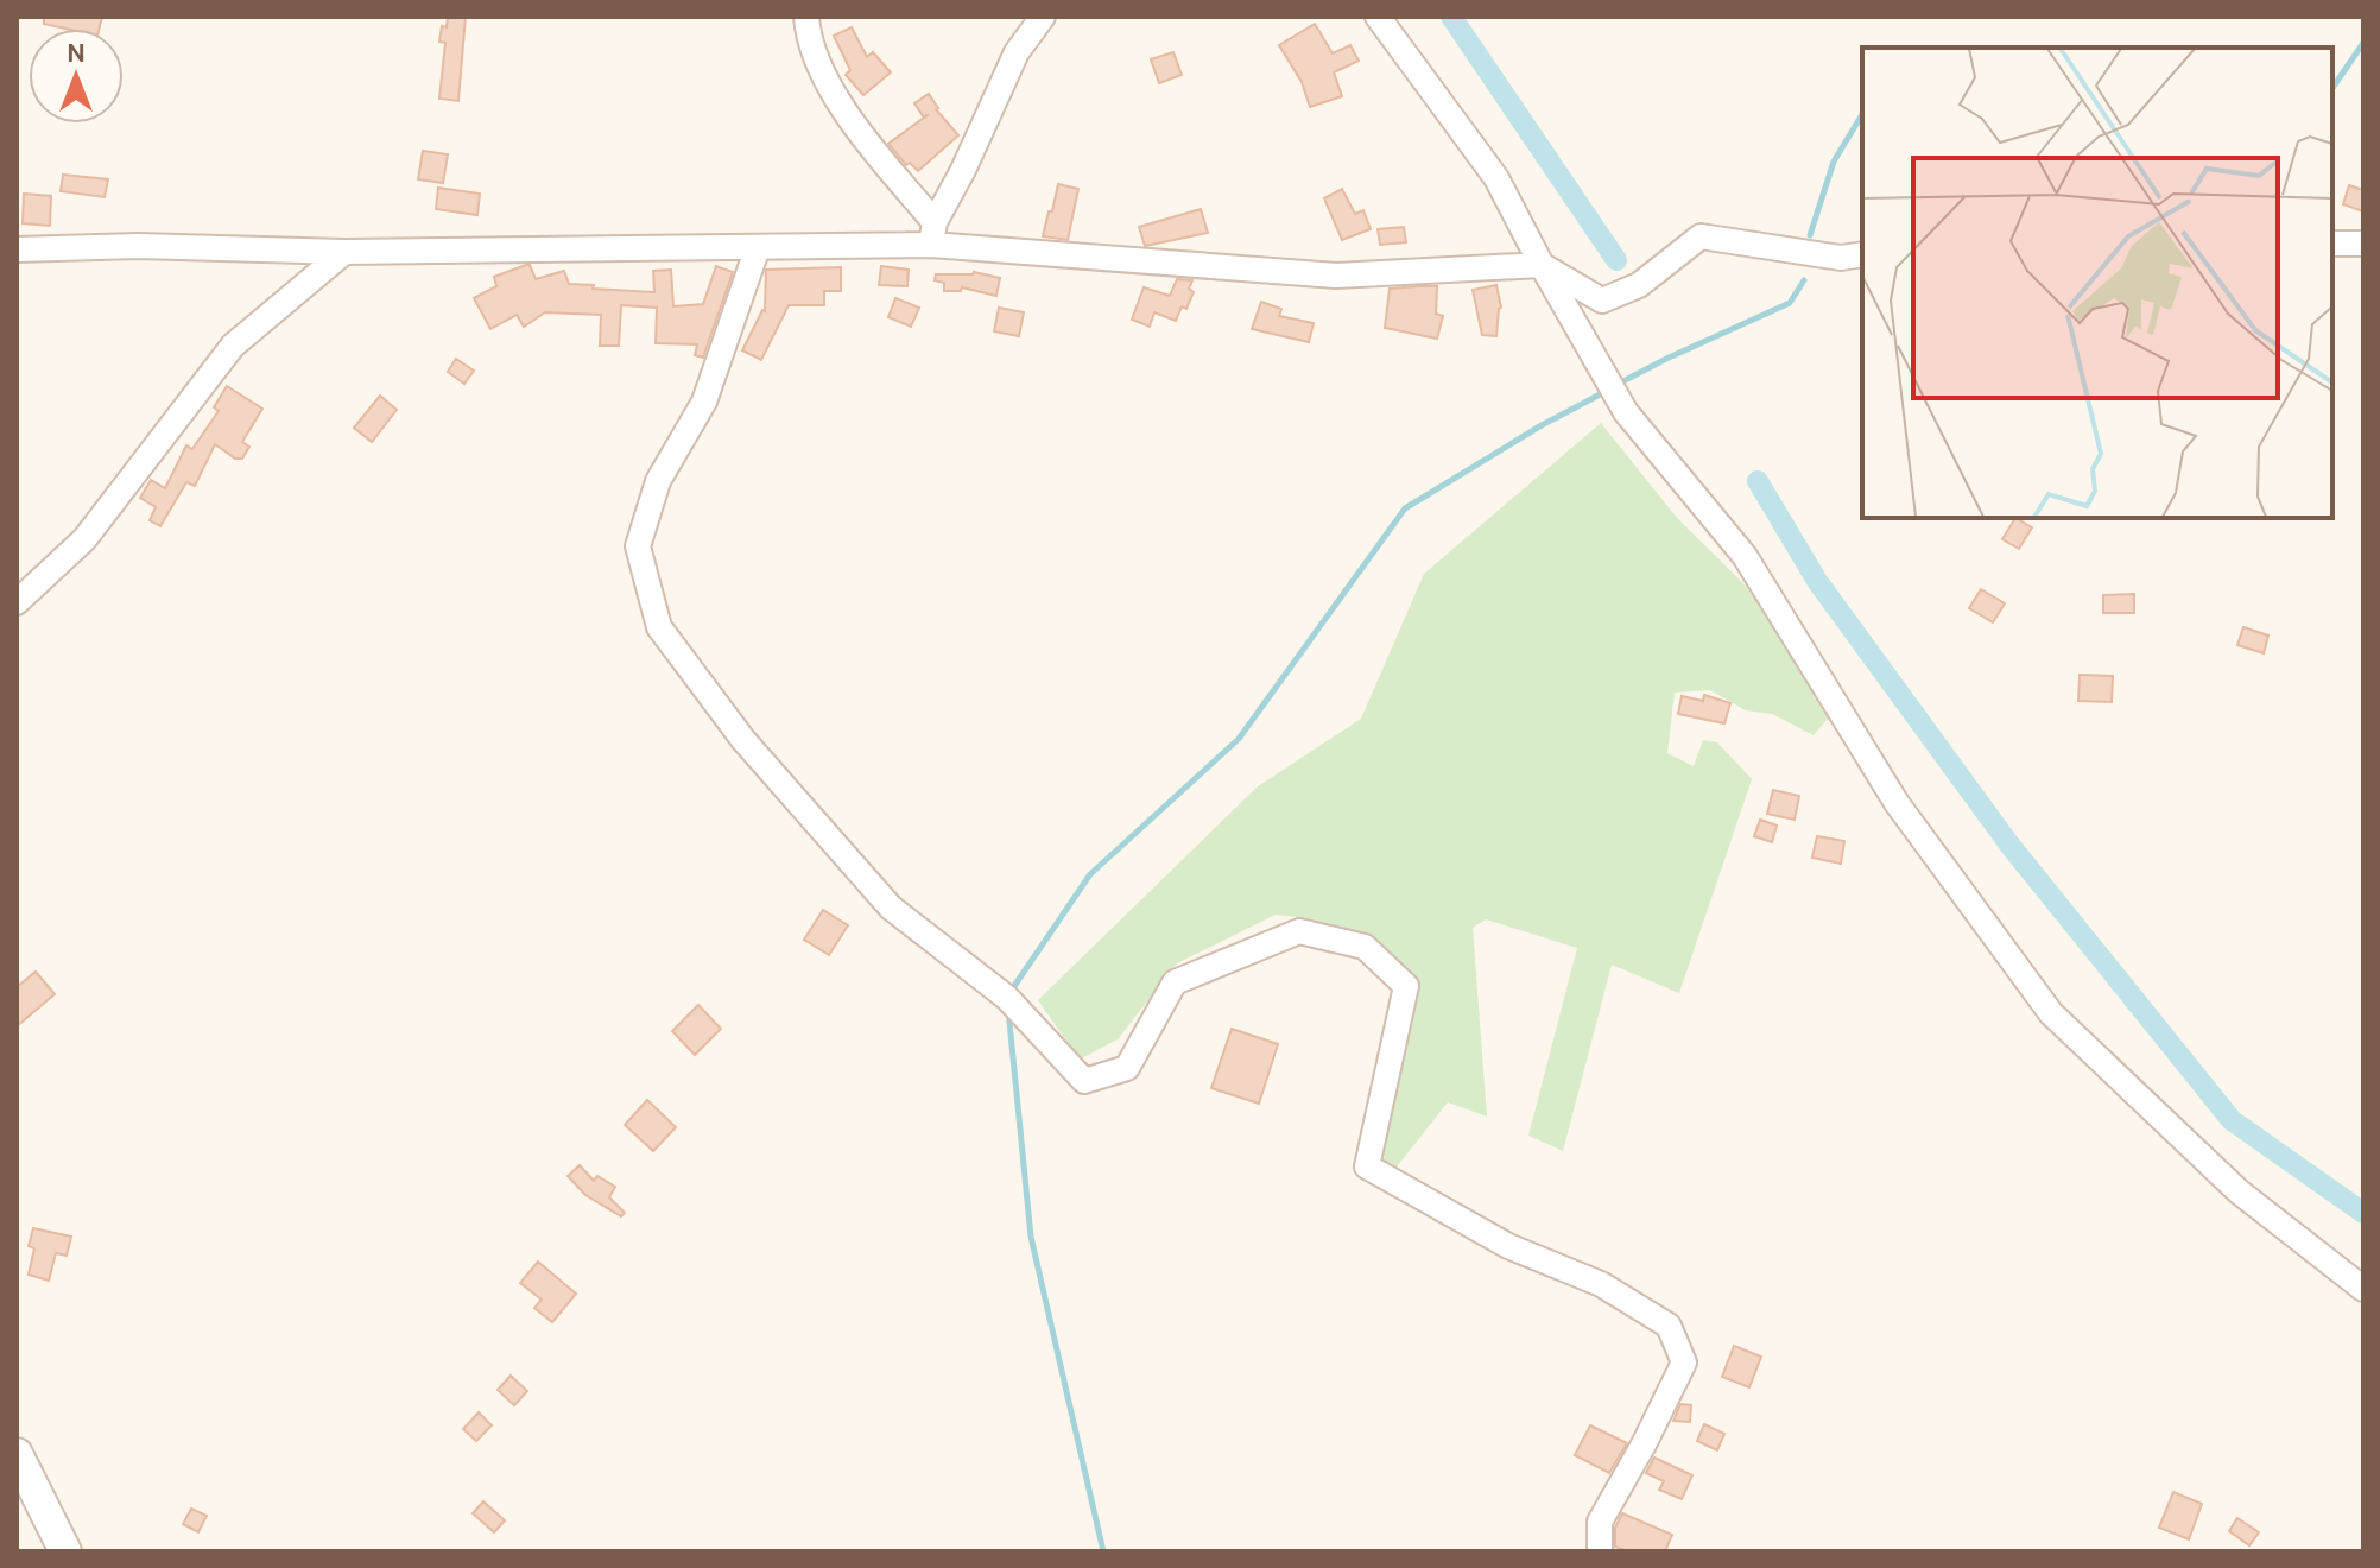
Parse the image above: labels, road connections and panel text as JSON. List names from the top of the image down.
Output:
{
  "north": "top"
}
